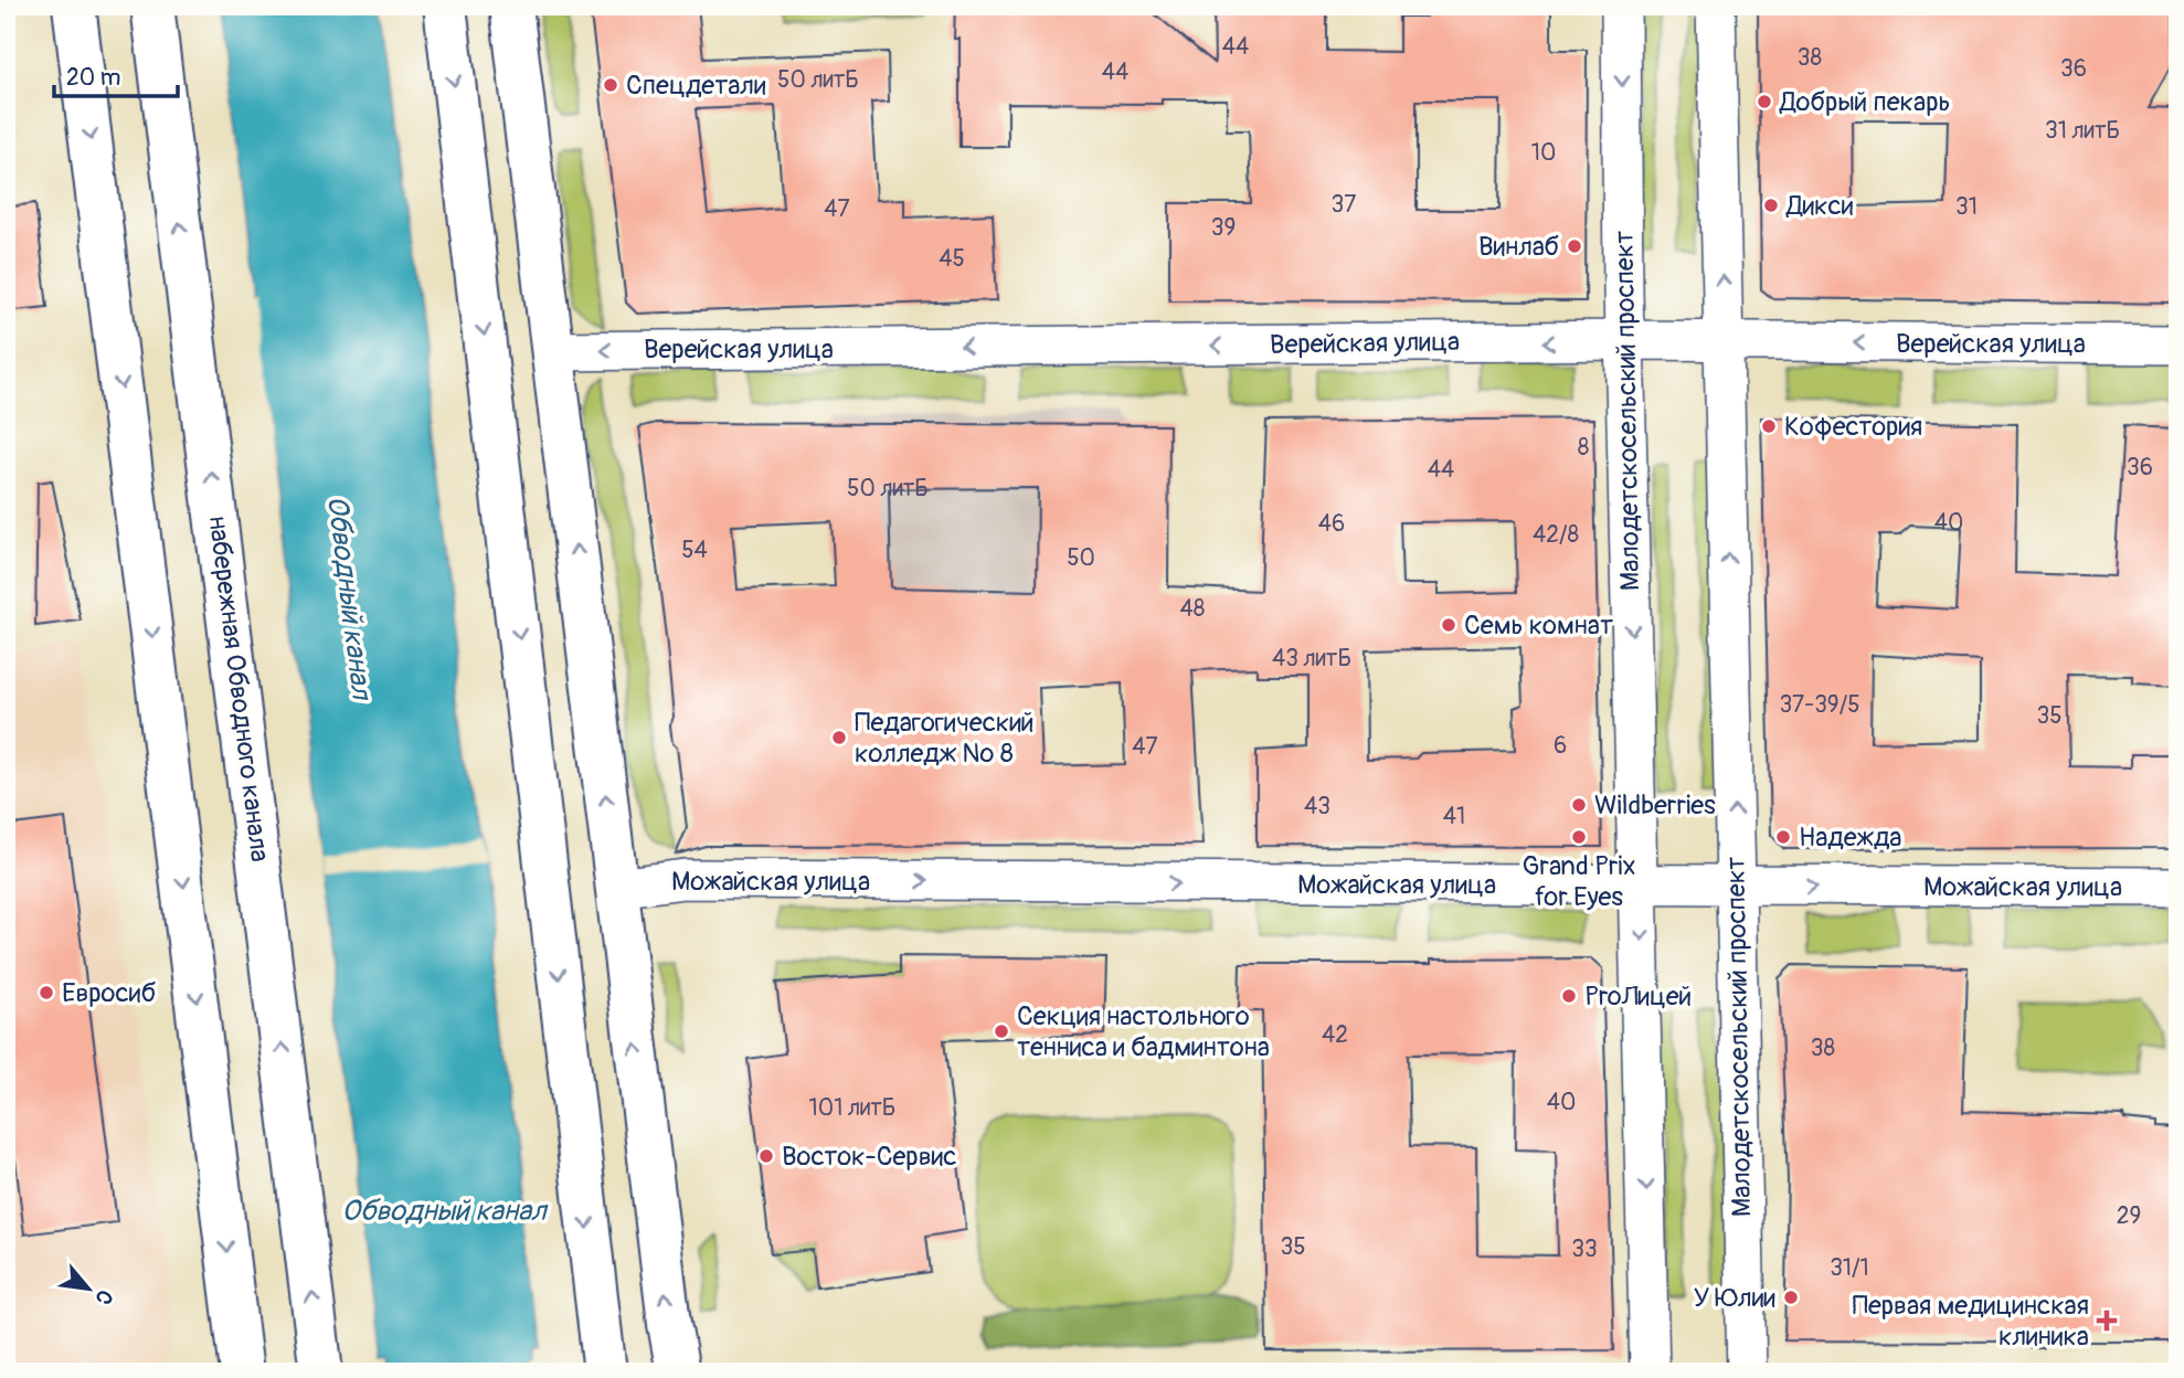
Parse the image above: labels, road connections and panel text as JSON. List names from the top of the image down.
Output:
{
  "streets": {
    "main road": ["набережная Обводного канала"],
    "street": ["Верейская улица", "Малодетскосельский проспект", "Можайская улица"]
  },
  "crossings": [
    ["Верейская улица", "Малодетскосельский проспект"],
    ["Малодетскосельский проспект", "Можайская улица"]
  ],
  "one_way": ["Верейская улица", "Можайская улица"],
  "water": ["Обводный канал"],
  "places": {
    "other": [
      "Спецдетали",
      "Добрый пекарь",
      "Дикси",
      "Винлаб",
      "Кофестория",
      "Семь комнат",
      "Педагогический колледж № 8",
      "Wildberries",
      "Grand Prix for Eyes",
      "Надежда",
      "Евросиб",
      "ProЛицей",
      "Секция настольного тенниса и бадминтона",
      "Восток-Сервис",
      "У Юлии"
    ],
    "health": ["Первая медицинская клиника"]
  },
  "house_numbers": [
    "44",
    "38",
    "36",
    "44",
    "50 литБ",
    "31 литБ",
    "10",
    "37",
    "31",
    "47",
    "39",
    "45",
    "8",
    "36",
    "44",
    "50 литБ",
    "40",
    "46",
    "42/8",
    "54",
    "50",
    "48",
    "43 литБ",
    "37-39/5",
    "35",
    "6",
    "47",
    "43",
    "41",
    "42",
    "38",
    "40",
    "101 литБ",
    "29",
    "35",
    "33",
    "31/1"
  ],
  "scale_bar": "20 m",
  "north": "bottom right"
}
